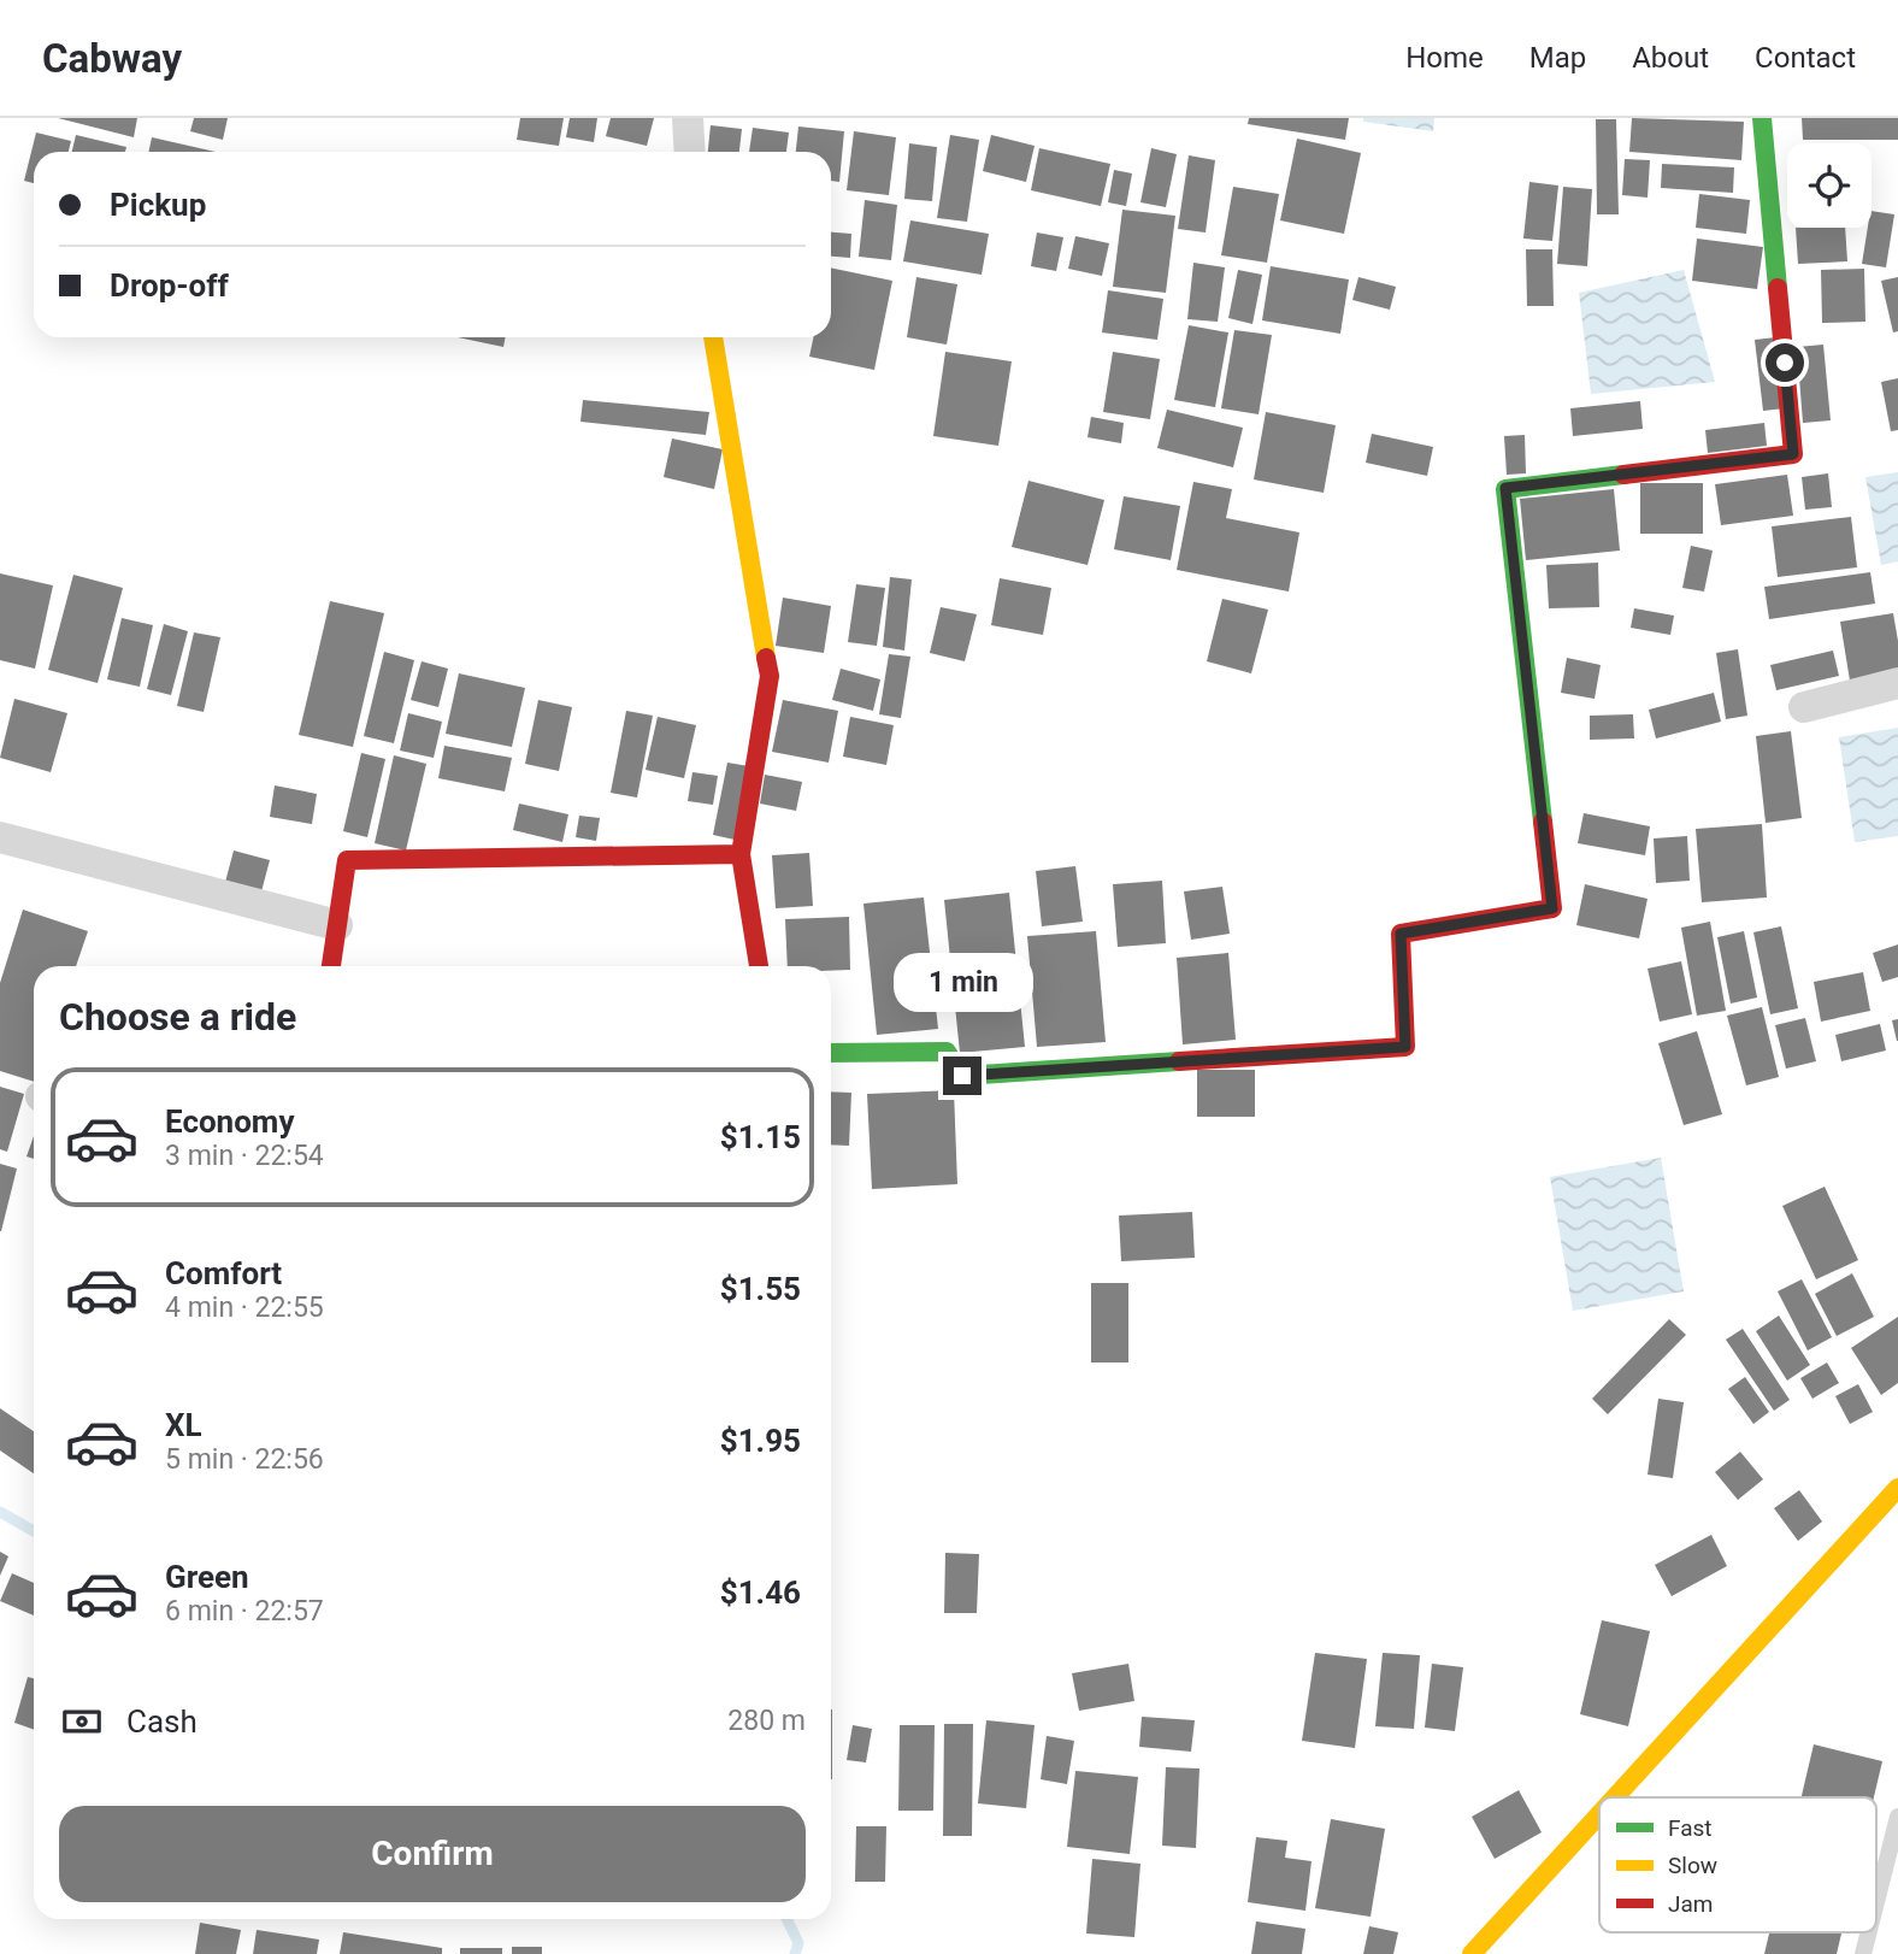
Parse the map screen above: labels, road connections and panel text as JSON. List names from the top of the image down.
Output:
{
  "legend": ["Fast", "Slow", "Jam"],
  "page": {
    "header": "Cabway",
    "nav": [
      "Home",
      "Map",
      "About",
      "Contact"
    ],
    "banner": ["Pickup", "Drop-off"],
    "bubble": "1 min",
    "heading": "Choose a ride",
    "list": [
      {
        "name": "Economy",
        "note": "3 min · 22:54",
        "value": "$1.15"
      },
      {
        "name": "Comfort",
        "note": "4 min · 22:55",
        "value": "$1.55"
      },
      {
        "name": "XL",
        "note": "5 min · 22:56",
        "value": "$1.95"
      },
      {
        "name": "Green",
        "note": "6 min · 22:57",
        "value": "$1.46"
      }
    ],
    "pay": ["Cash", "280 m"],
    "buttons": "Confirm"
  }
}
